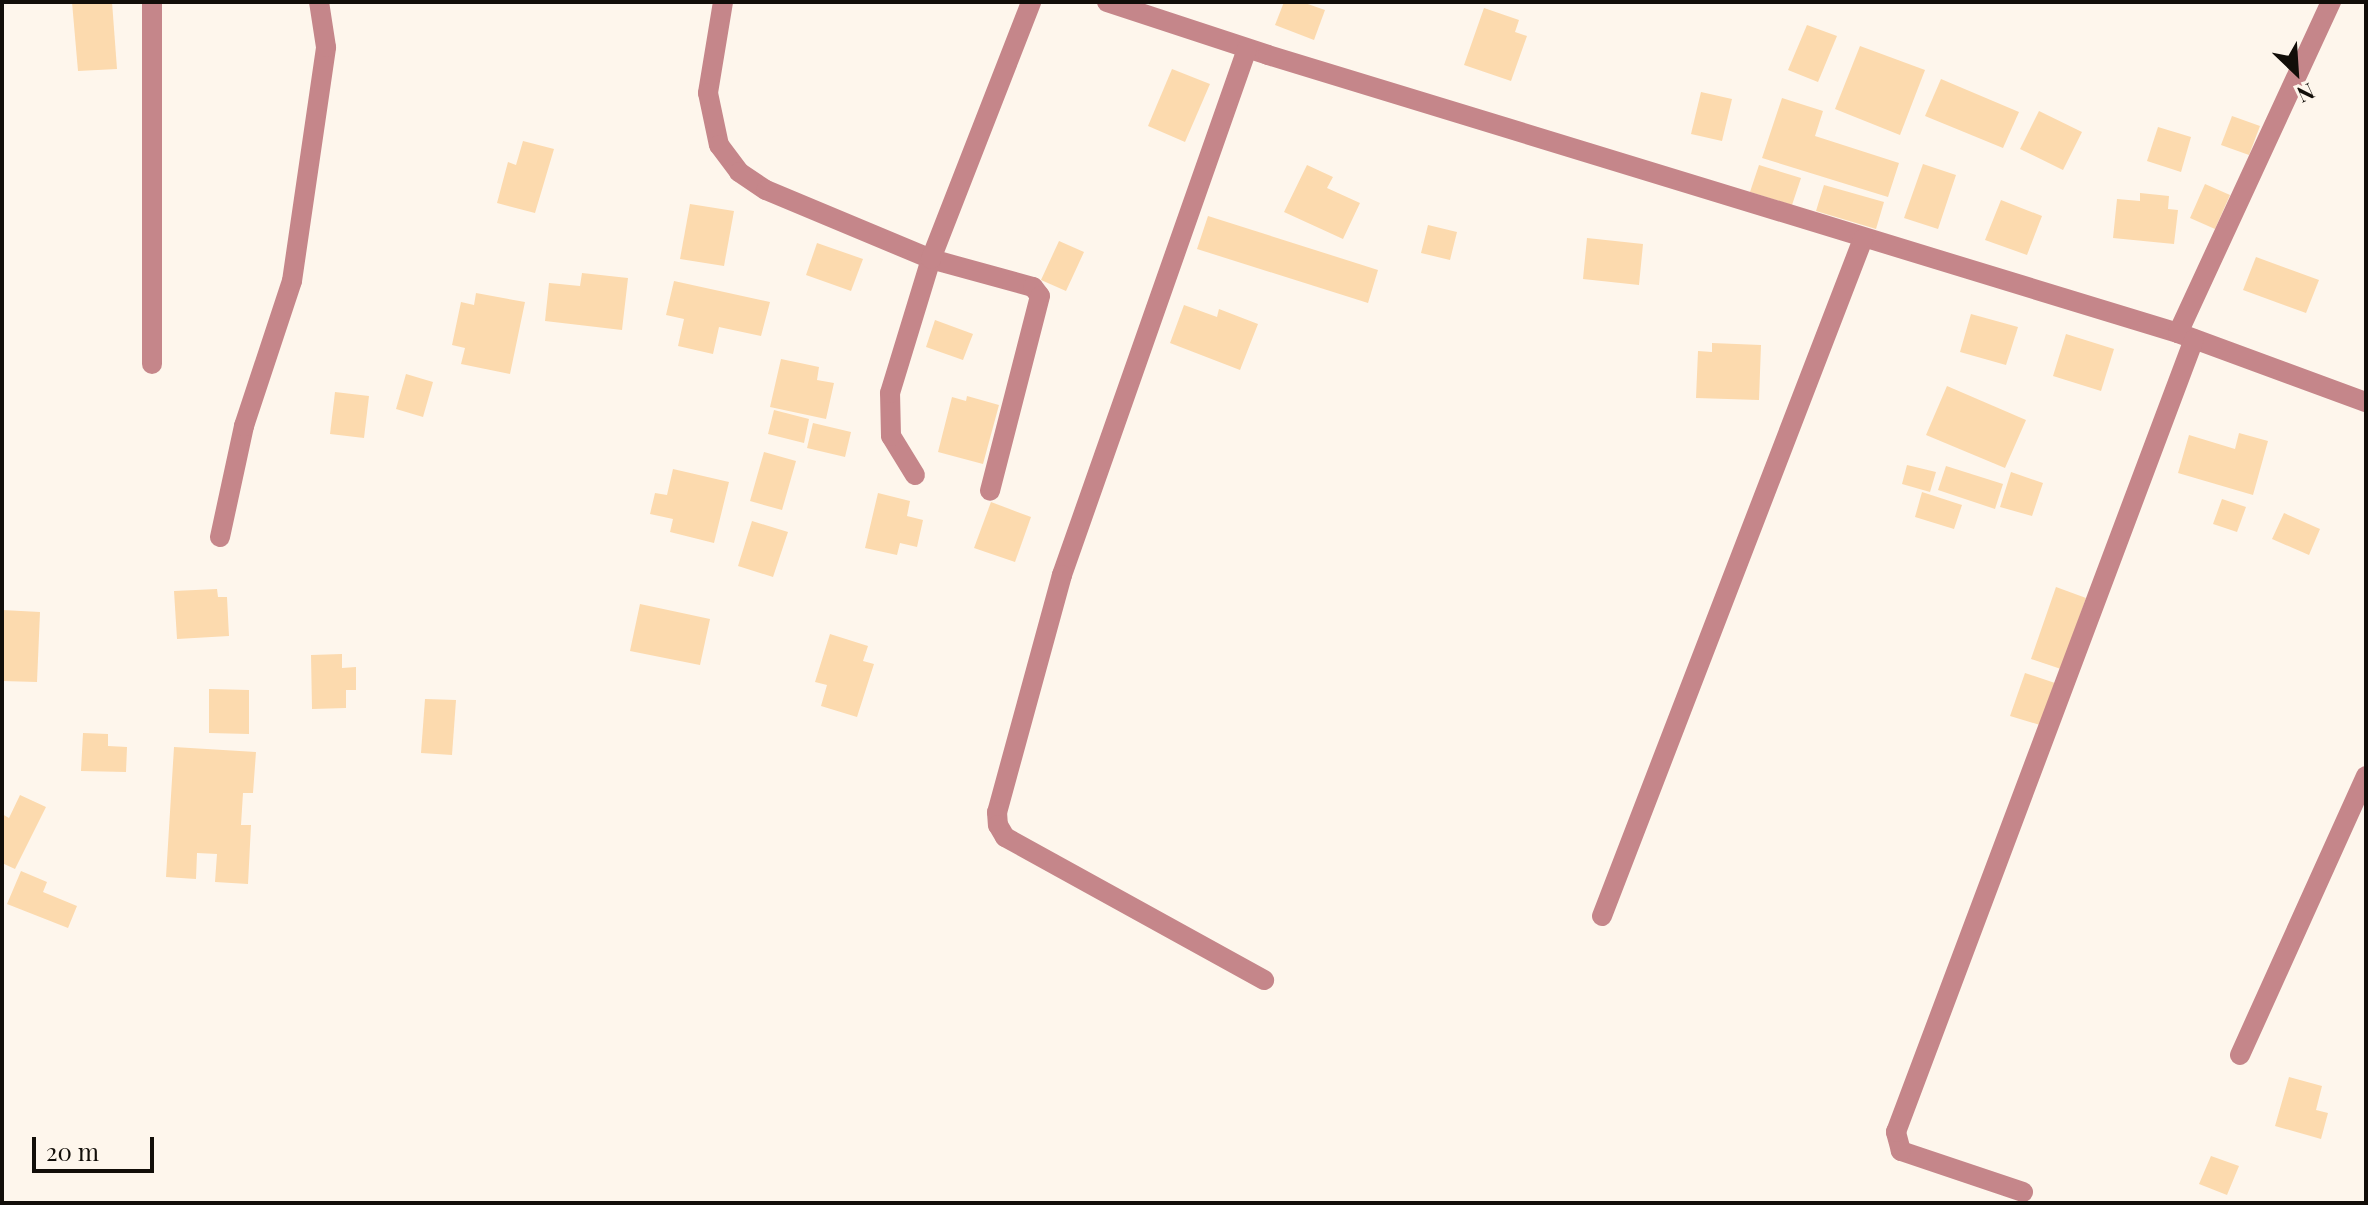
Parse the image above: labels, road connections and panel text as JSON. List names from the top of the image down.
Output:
{
  "scale_bar": "20 m",
  "north": "bottom right"
}
